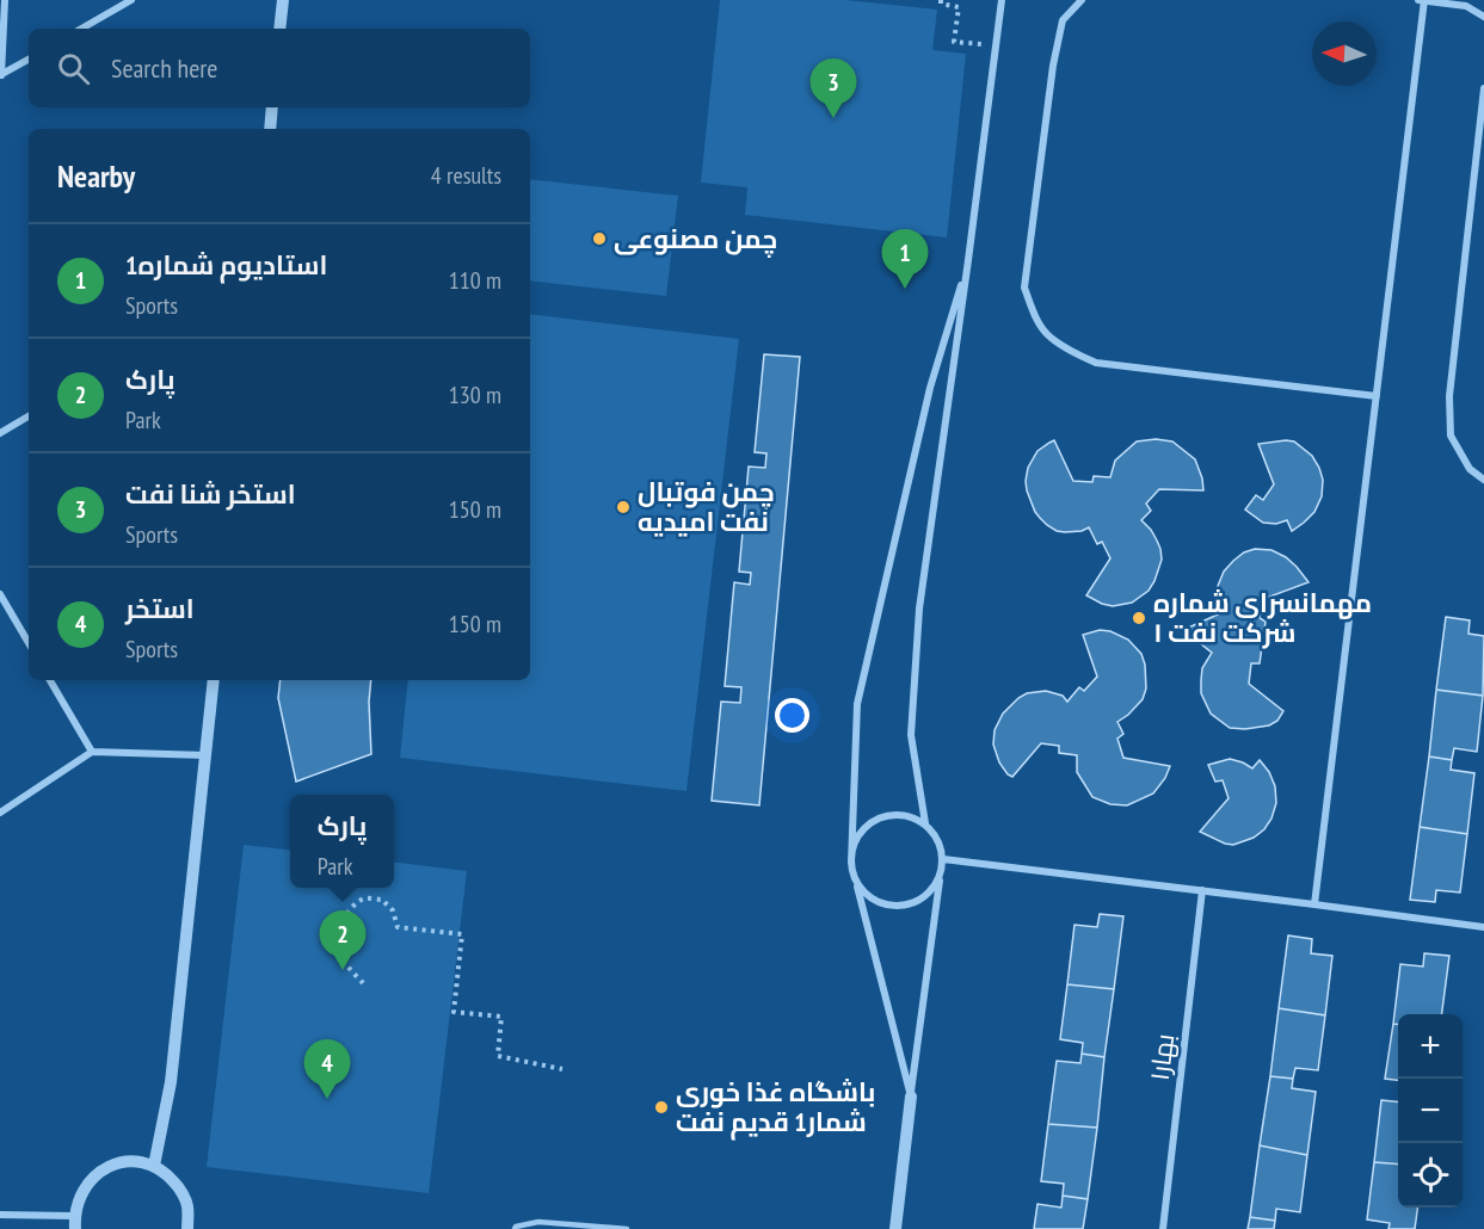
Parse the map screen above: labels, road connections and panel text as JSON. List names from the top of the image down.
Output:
{
  "streets": {
    "street": ["بهار۱"]
  },
  "places": [
    "چمن مصنوعی",
    "چمن فوتبال نفت امیدیه",
    "مهمانسرای شماره ۱ شرکت نفت",
    "باشگاه غذا خوری شمار1 قدیم نفت"
  ],
  "north": "left",
  "page": {
    "search": "Search here",
    "pins": [
      "3",
      "1",
      "2",
      "4"
    ],
    "heading": ["Nearby", "4 results"],
    "list": [
      {
        "mark": "1",
        "name": "استادیوم شماره1",
        "note": "Sports",
        "value": "110 m"
      },
      {
        "mark": "2",
        "name": "پارک",
        "note": "Park",
        "value": "130 m"
      },
      {
        "mark": "3",
        "name": "استخر شنا نفت",
        "note": "Sports",
        "value": "150 m"
      },
      {
        "mark": "4",
        "name": "استخر",
        "note": "Sports",
        "value": "150 m"
      }
    ],
    "popup": ["پارک", "Park"],
    "map_buttons": ["+", "−"]
  }
}
